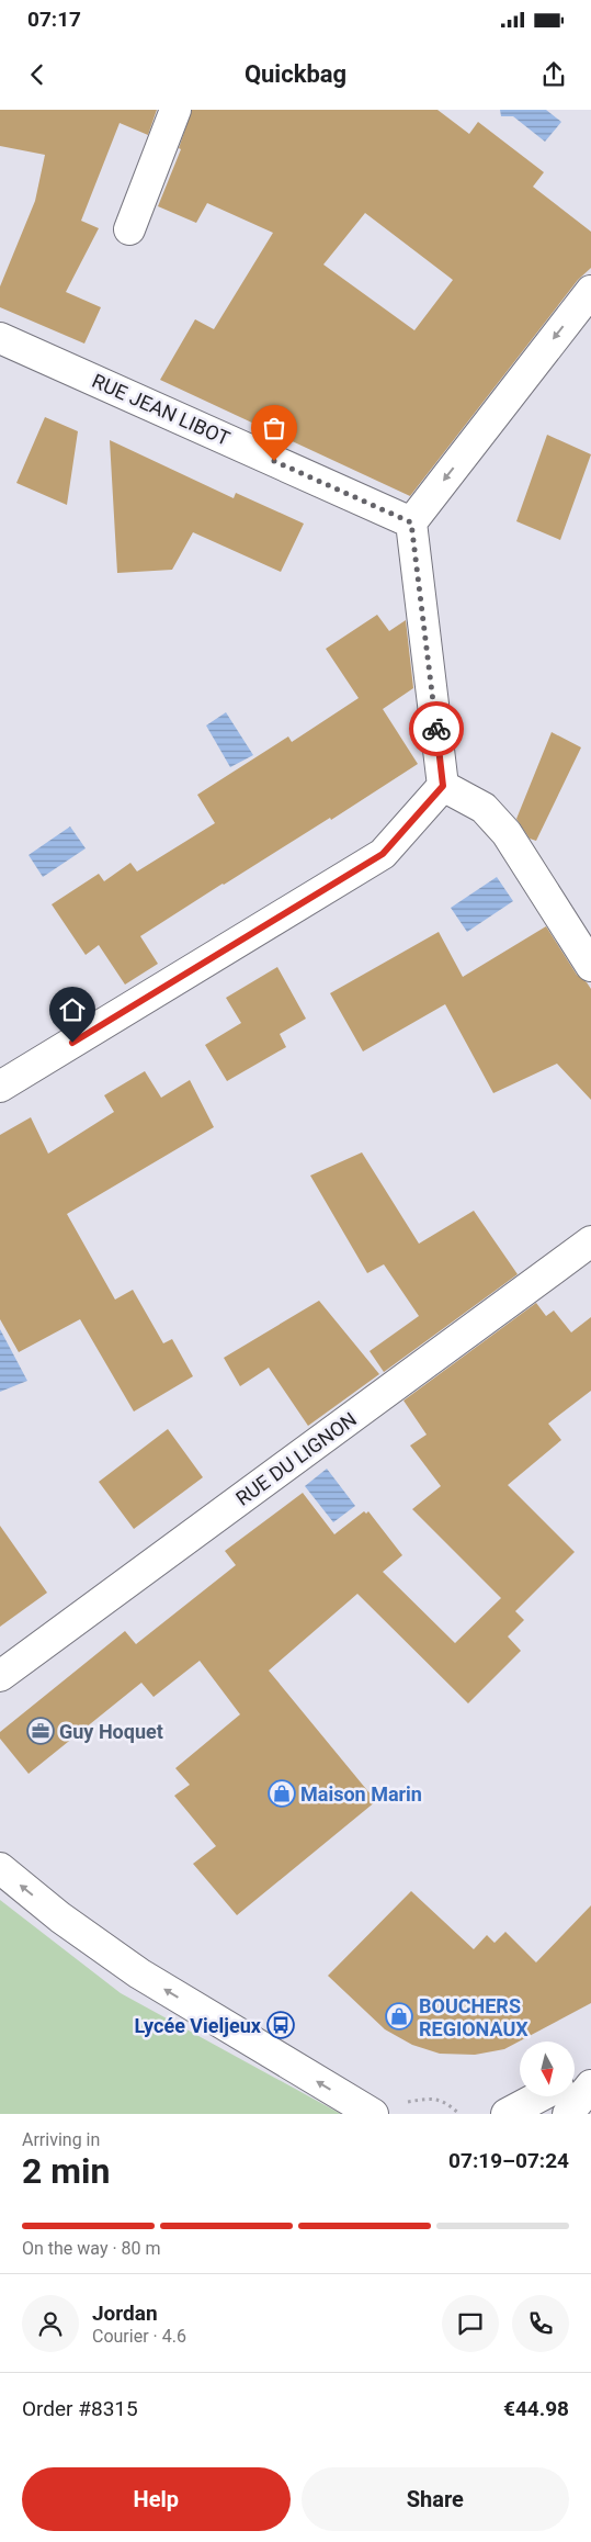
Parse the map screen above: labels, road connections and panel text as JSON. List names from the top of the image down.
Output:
{
  "streets": {
    "street": ["RUE JEAN LIBOT", "RUE DU LIGNON"]
  },
  "places": {
    "office": ["Guy Hoquet"],
    "shop": ["Maison Marin", "BOUCHERS REGIONAUX"],
    "bus stop": ["Lycée Vieljeux"]
  },
  "north": "bottom",
  "page": {
    "status": "07:17",
    "header": "Quickbag",
    "heading": ["2 min", "Arriving in", "07:19–07:24"],
    "panel": [
      "Jordan",
      "Courier · 4.6",
      "Order #8315",
      "€44.98"
    ],
    "bar": "On the way · 80 m",
    "buttons": ["Help", "Share"]
  }
}
